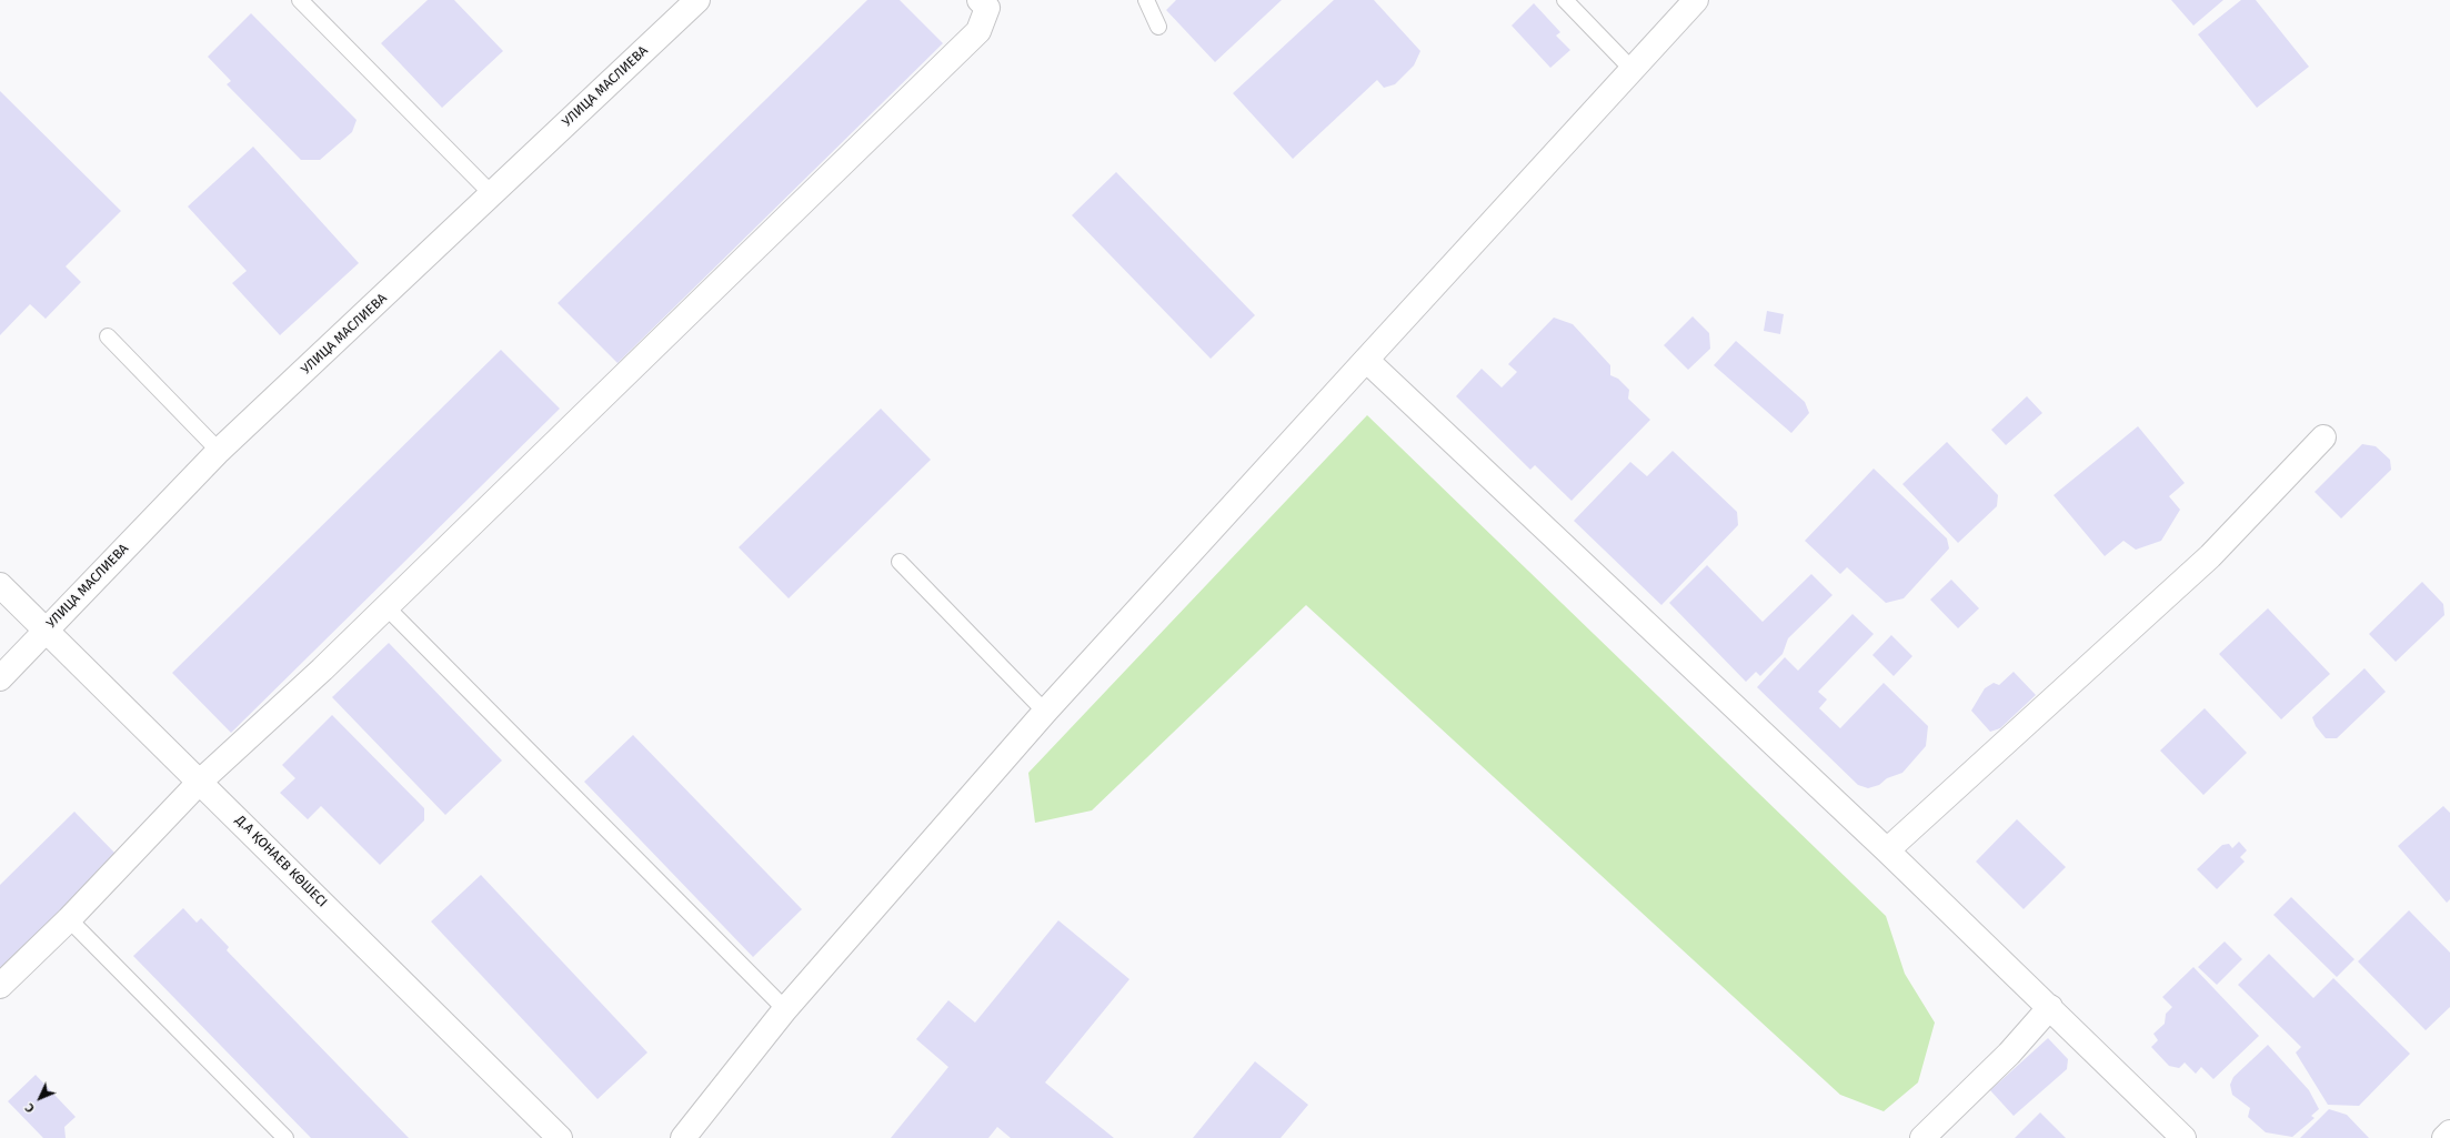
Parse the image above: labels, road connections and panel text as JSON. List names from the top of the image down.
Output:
{
  "streets": {
    "street": ["УЛИЦА МАСЛИЕВА", "Д.А ҚОНАЕВ КӨШЕСІ"]
  },
  "crossings": [
    ["УЛИЦА МАСЛИЕВА", "Д.А ҚОНАЕВ КӨШЕСІ"]
  ],
  "north": "bottom left"
}
